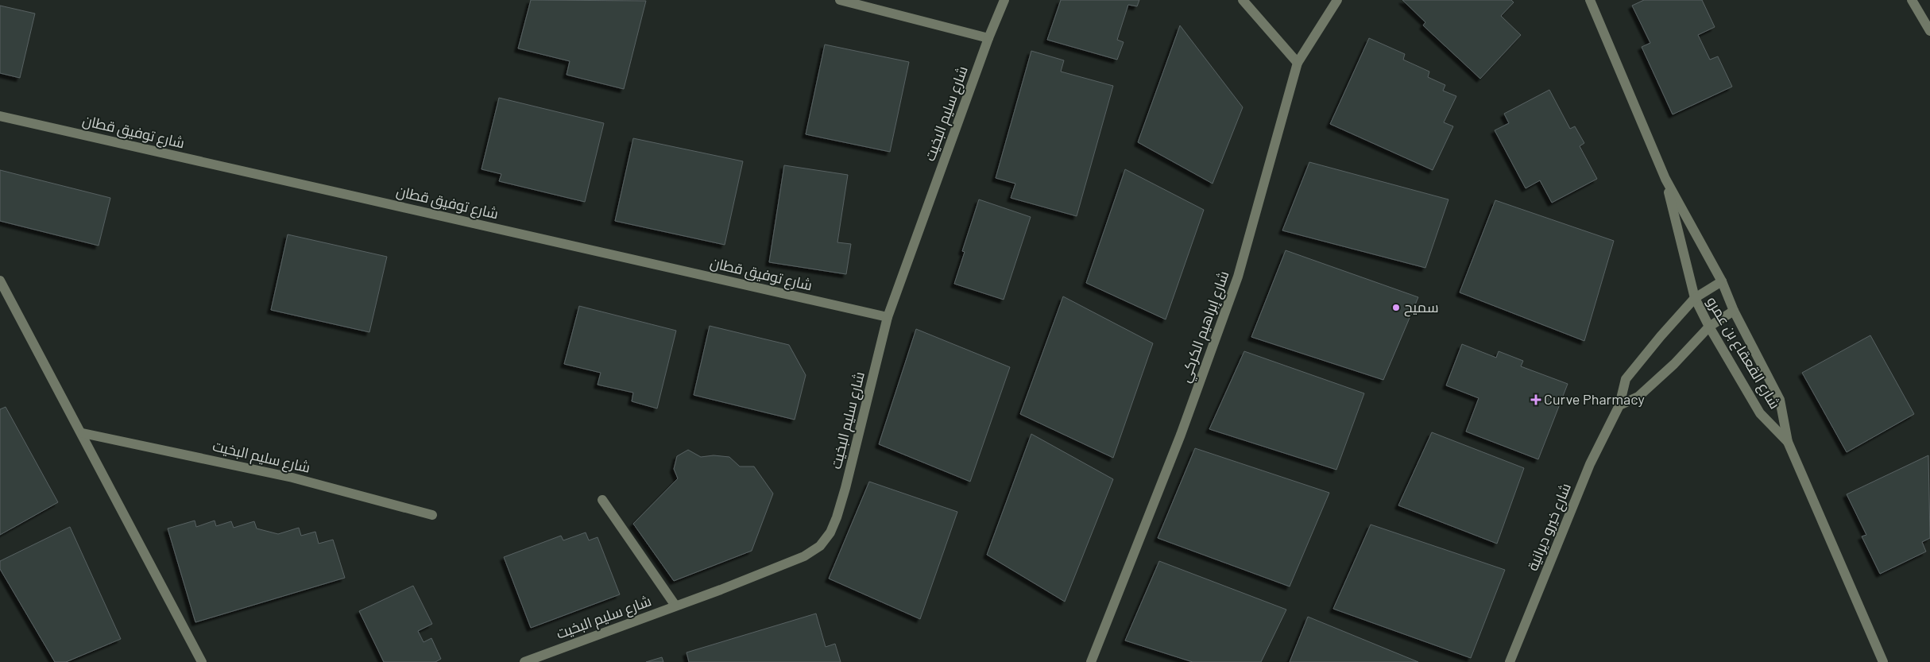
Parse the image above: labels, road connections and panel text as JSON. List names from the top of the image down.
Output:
{
  "streets": {
    "street": [
      "شارع سليم البخيت",
      "شارع توفيق قطان",
      "شارع إبراهيم الكركي",
      "شارع القعقاع بن عمرو",
      "شارع خيرو ديرانية"
    ]
  },
  "crossings": [
    ["شارع سليم البخيت", "شارع توفيق قطان"],
    ["شارع القعقاع بن عمرو", "شارع خيرو ديرانية"]
  ],
  "places": {
    "other": ["سميح"],
    "health": ["Curve Pharmacy"]
  }
}
